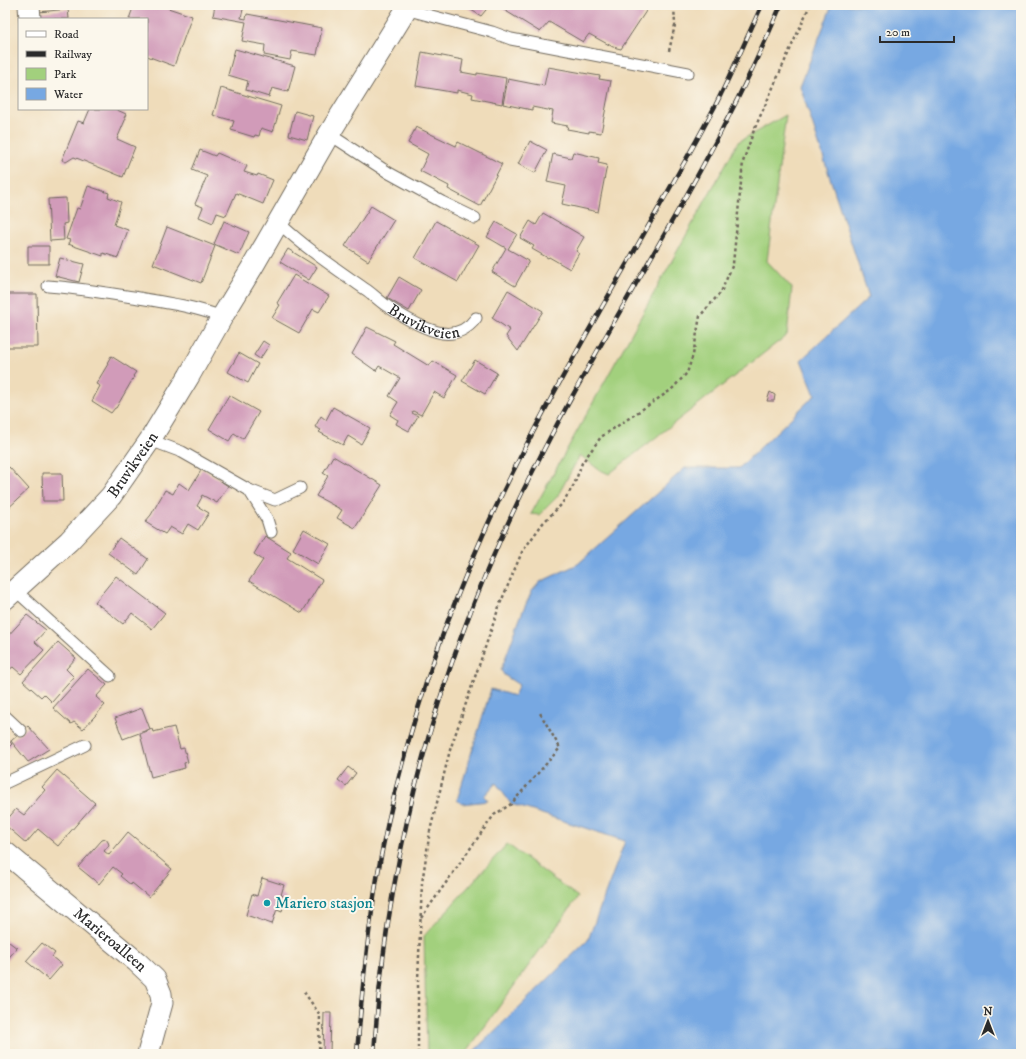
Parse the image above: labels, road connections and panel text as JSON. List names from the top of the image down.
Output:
{
  "streets": {
    "street": ["Bruvikveien", "Marieroalleen"]
  },
  "places": ["Mariero stasjon"],
  "legend": [
    "Road",
    "Railway",
    "Park",
    "Water"
  ],
  "scale_bar": "20 m",
  "north": "top"
}
